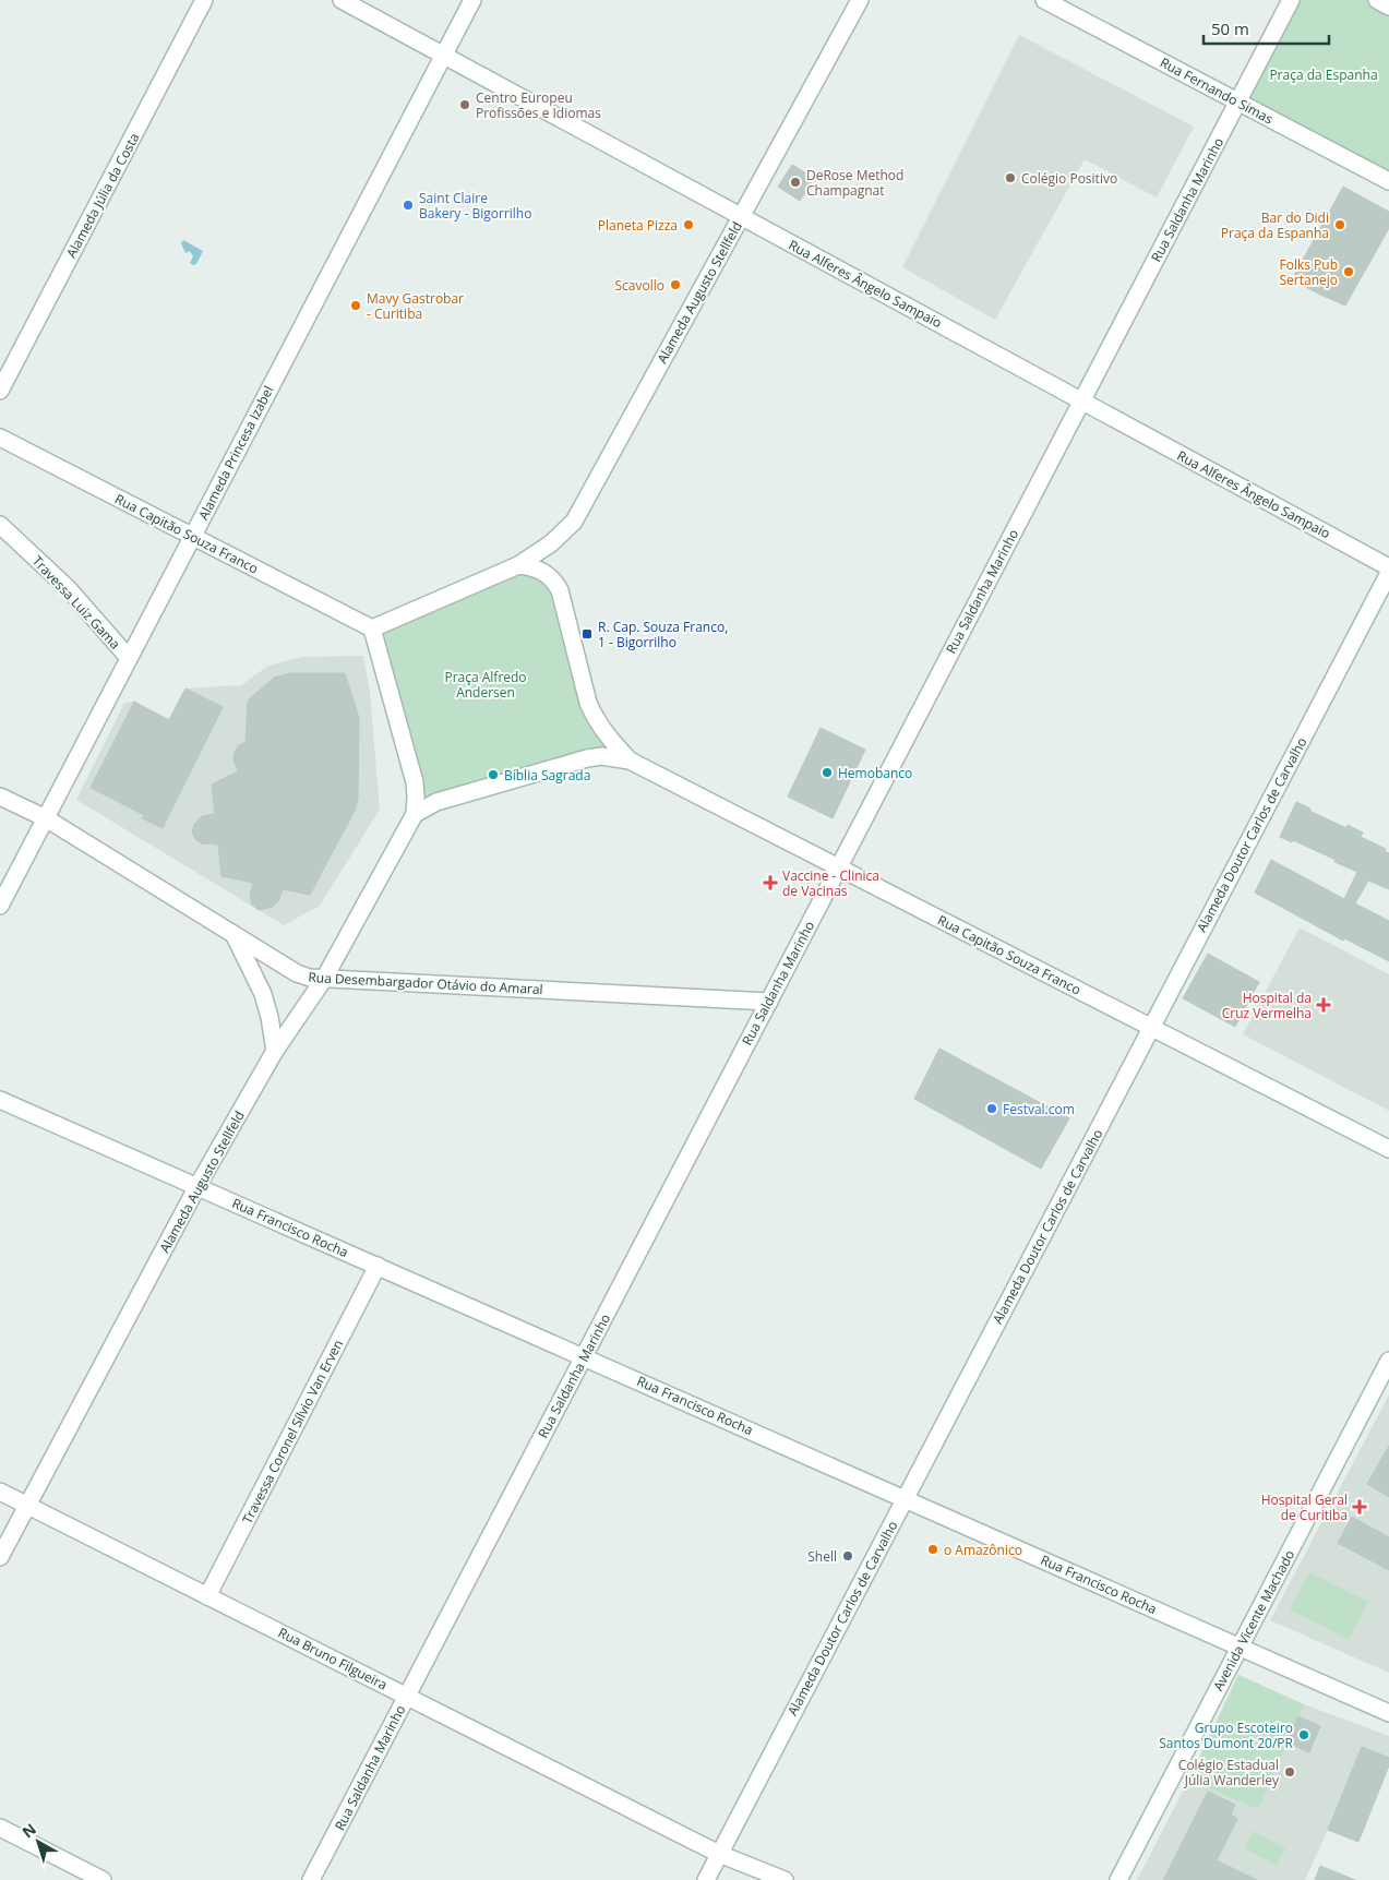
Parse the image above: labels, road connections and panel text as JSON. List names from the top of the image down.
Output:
{
  "streets": {
    "street": [
      "Rua Fernando Simas",
      "Alameda Júlia da Costa",
      "Rua Saldanha Marinho",
      "Rua Alferes Ângelo Sampaio",
      "Alameda Augusto Stellfeld",
      "Alameda Princesa Izabel",
      "Rua Capitão Souza Franco",
      "Travessa Luiz Gama",
      "Alameda Doutor Carlos de Carvalho",
      "Rua Desembargador Otávio do Amaral",
      "Rua Francisco Rocha",
      "Travessa Coronel Sílvio Van Erven",
      "Avenida Vicente Machado",
      "Rua Bruno Filgueira"
    ]
  },
  "crossings": [
    ["Rua Fernando Simas", "Rua Saldanha Marinho"],
    ["Rua Saldanha Marinho", "Rua Alferes Ângelo Sampaio"],
    ["Rua Saldanha Marinho", "Rua Capitão Souza Franco"],
    ["Rua Saldanha Marinho", "Rua Desembargador Otávio do Amaral"],
    ["Rua Saldanha Marinho", "Rua Francisco Rocha"],
    ["Rua Saldanha Marinho", "Rua Bruno Filgueira"],
    ["Rua Alferes Ângelo Sampaio", "Alameda Augusto Stellfeld"],
    ["Rua Alferes Ângelo Sampaio", "Alameda Princesa Izabel"],
    ["Alameda Augusto Stellfeld", "Rua Desembargador Otávio do Amaral"],
    ["Alameda Augusto Stellfeld", "Rua Francisco Rocha"],
    ["Alameda Augusto Stellfeld", "Rua Bruno Filgueira"],
    ["Alameda Princesa Izabel", "Rua Capitão Souza Franco"],
    ["Alameda Princesa Izabel", "Travessa Luiz Gama"],
    ["Alameda Princesa Izabel", "Rua Desembargador Otávio do Amaral"],
    ["Rua Capitão Souza Franco", "Alameda Doutor Carlos de Carvalho"],
    ["Alameda Doutor Carlos de Carvalho", "Rua Francisco Rocha"],
    ["Alameda Doutor Carlos de Carvalho", "Rua Bruno Filgueira"],
    ["Rua Francisco Rocha", "Travessa Coronel Sílvio Van Erven"],
    ["Rua Francisco Rocha", "Avenida Vicente Machado"],
    ["Travessa Coronel Sílvio Van Erven", "Rua Bruno Filgueira"]
  ],
  "parks": ["Praça da Espanha", "Praça Alfredo Andersen"],
  "places": {
    "other": [
      "Centro Europeu Profissões e Idiomas",
      "Colégio Positivo",
      "DeRose Method Champagnat",
      "Saint Claire Bakery - Bigorrilho",
      "Planeta Pizza",
      "Bar do Didi Praça da Espanha",
      "Folks Pub Sertanejo",
      "Scavollo",
      "Mavy Gastrobar - Curitiba",
      "Hemobanco",
      "Bíblia Sagrada",
      "Festval.com",
      "o Amazônico",
      "Shell",
      "Grupo Escoteiro Santos Dumont 20/PR",
      "Colégio Estadual Júlia Wanderley"
    ],
    "transit": ["R. Cap. Souza Franco, 1 - Bigorrilho"],
    "health": ["Vaccine - Clinica de Vacinas", "Hospital da Cruz Vermelha", "Hospital Geral de Curitiba"]
  },
  "scale_bar": "50 m",
  "north": "top left"
}
